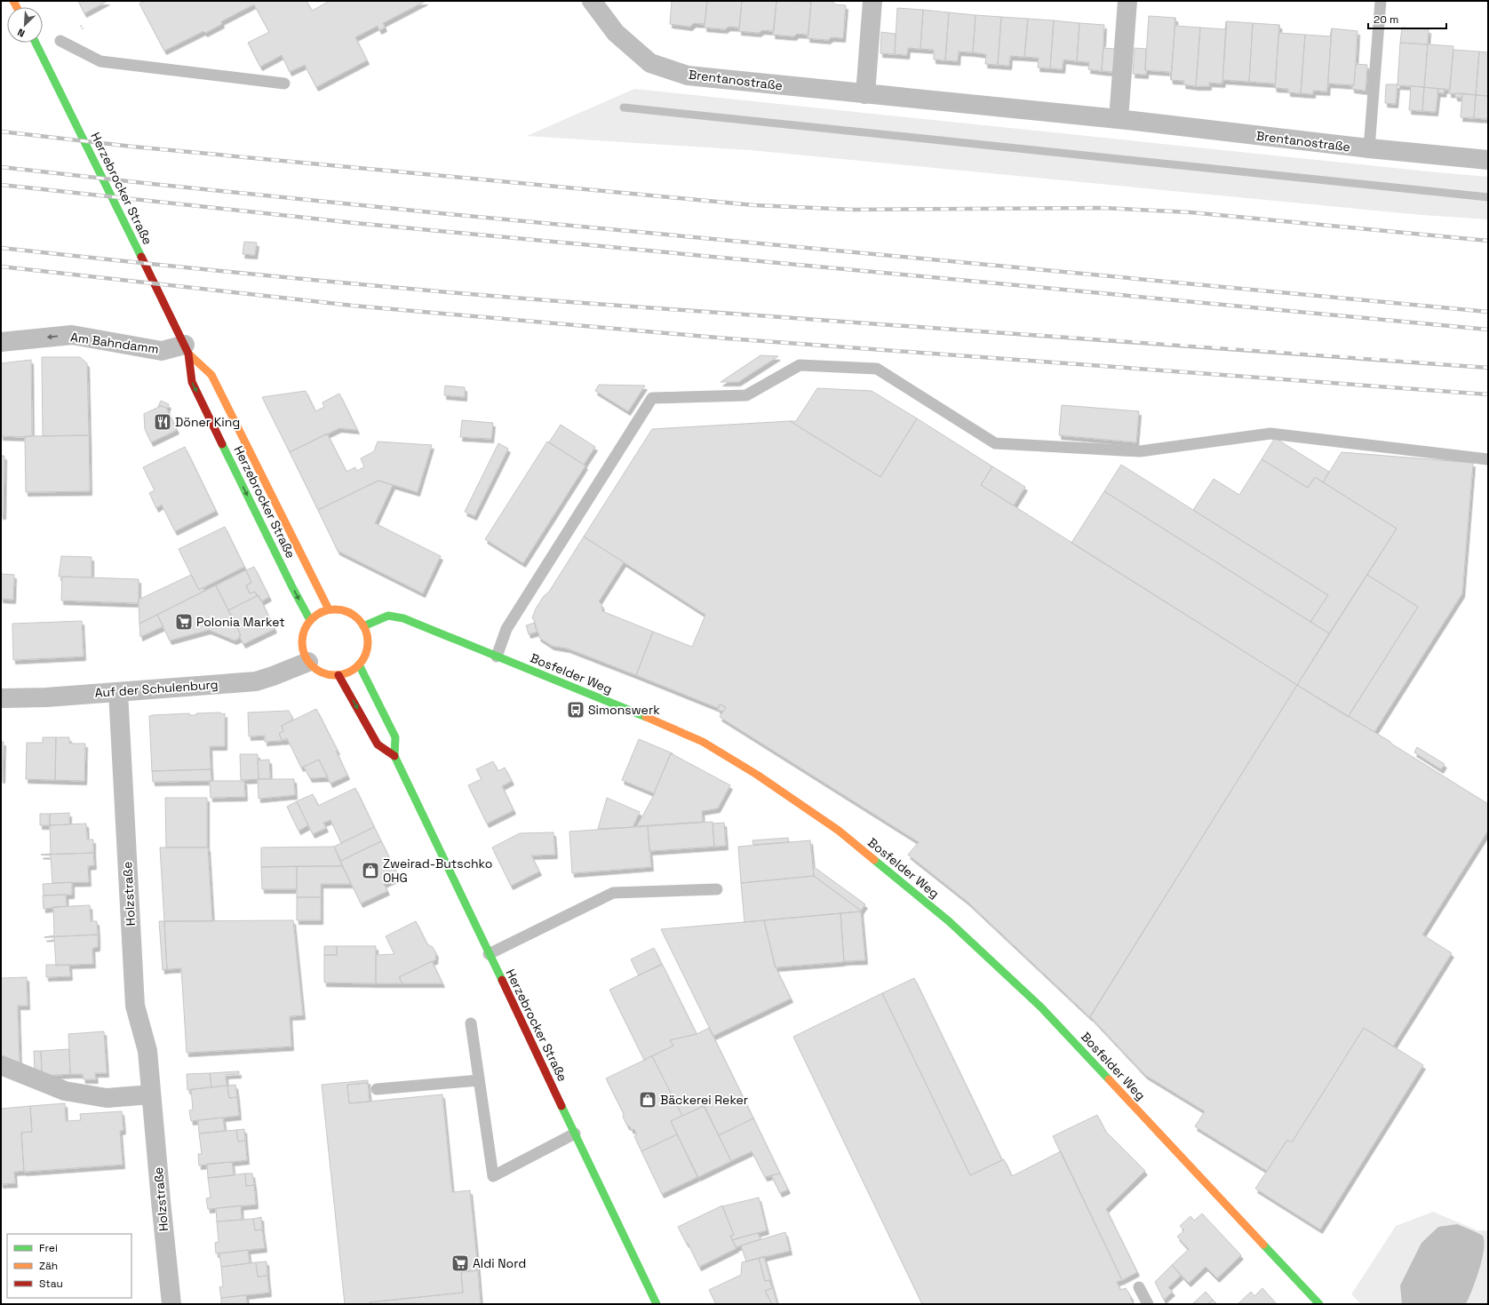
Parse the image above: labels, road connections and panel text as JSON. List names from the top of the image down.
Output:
{
  "streets": {
    "main road": ["Herzebrocker Straße", "Bosfelder Weg"],
    "street": [
      "Brentanostraße",
      "Am Bahndamm",
      "Auf der Schulenburg",
      "Holzstraße"
    ]
  },
  "crossings": [
    ["Herzebrocker Straße", "Am Bahndamm"],
    ["Herzebrocker Straße", "Bosfelder Weg"],
    ["Herzebrocker Straße", "Auf der Schulenburg"],
    ["Bosfelder Weg", "Auf der Schulenburg"],
    ["Auf der Schulenburg", "Holzstraße"]
  ],
  "one_way": ["Am Bahndamm"],
  "places": {
    "restaurant": ["Döner King"],
    "supermarket": ["Polonia Market", "Aldi Nord"],
    "bus stop": ["Simonswerk"],
    "shop": ["Zweirad-Butschko OHG", "Bäckerei Reker"]
  },
  "legend": ["Frei", "Zäh", "Stau"],
  "scale_bar": "20 m",
  "north": "bottom left"
}
